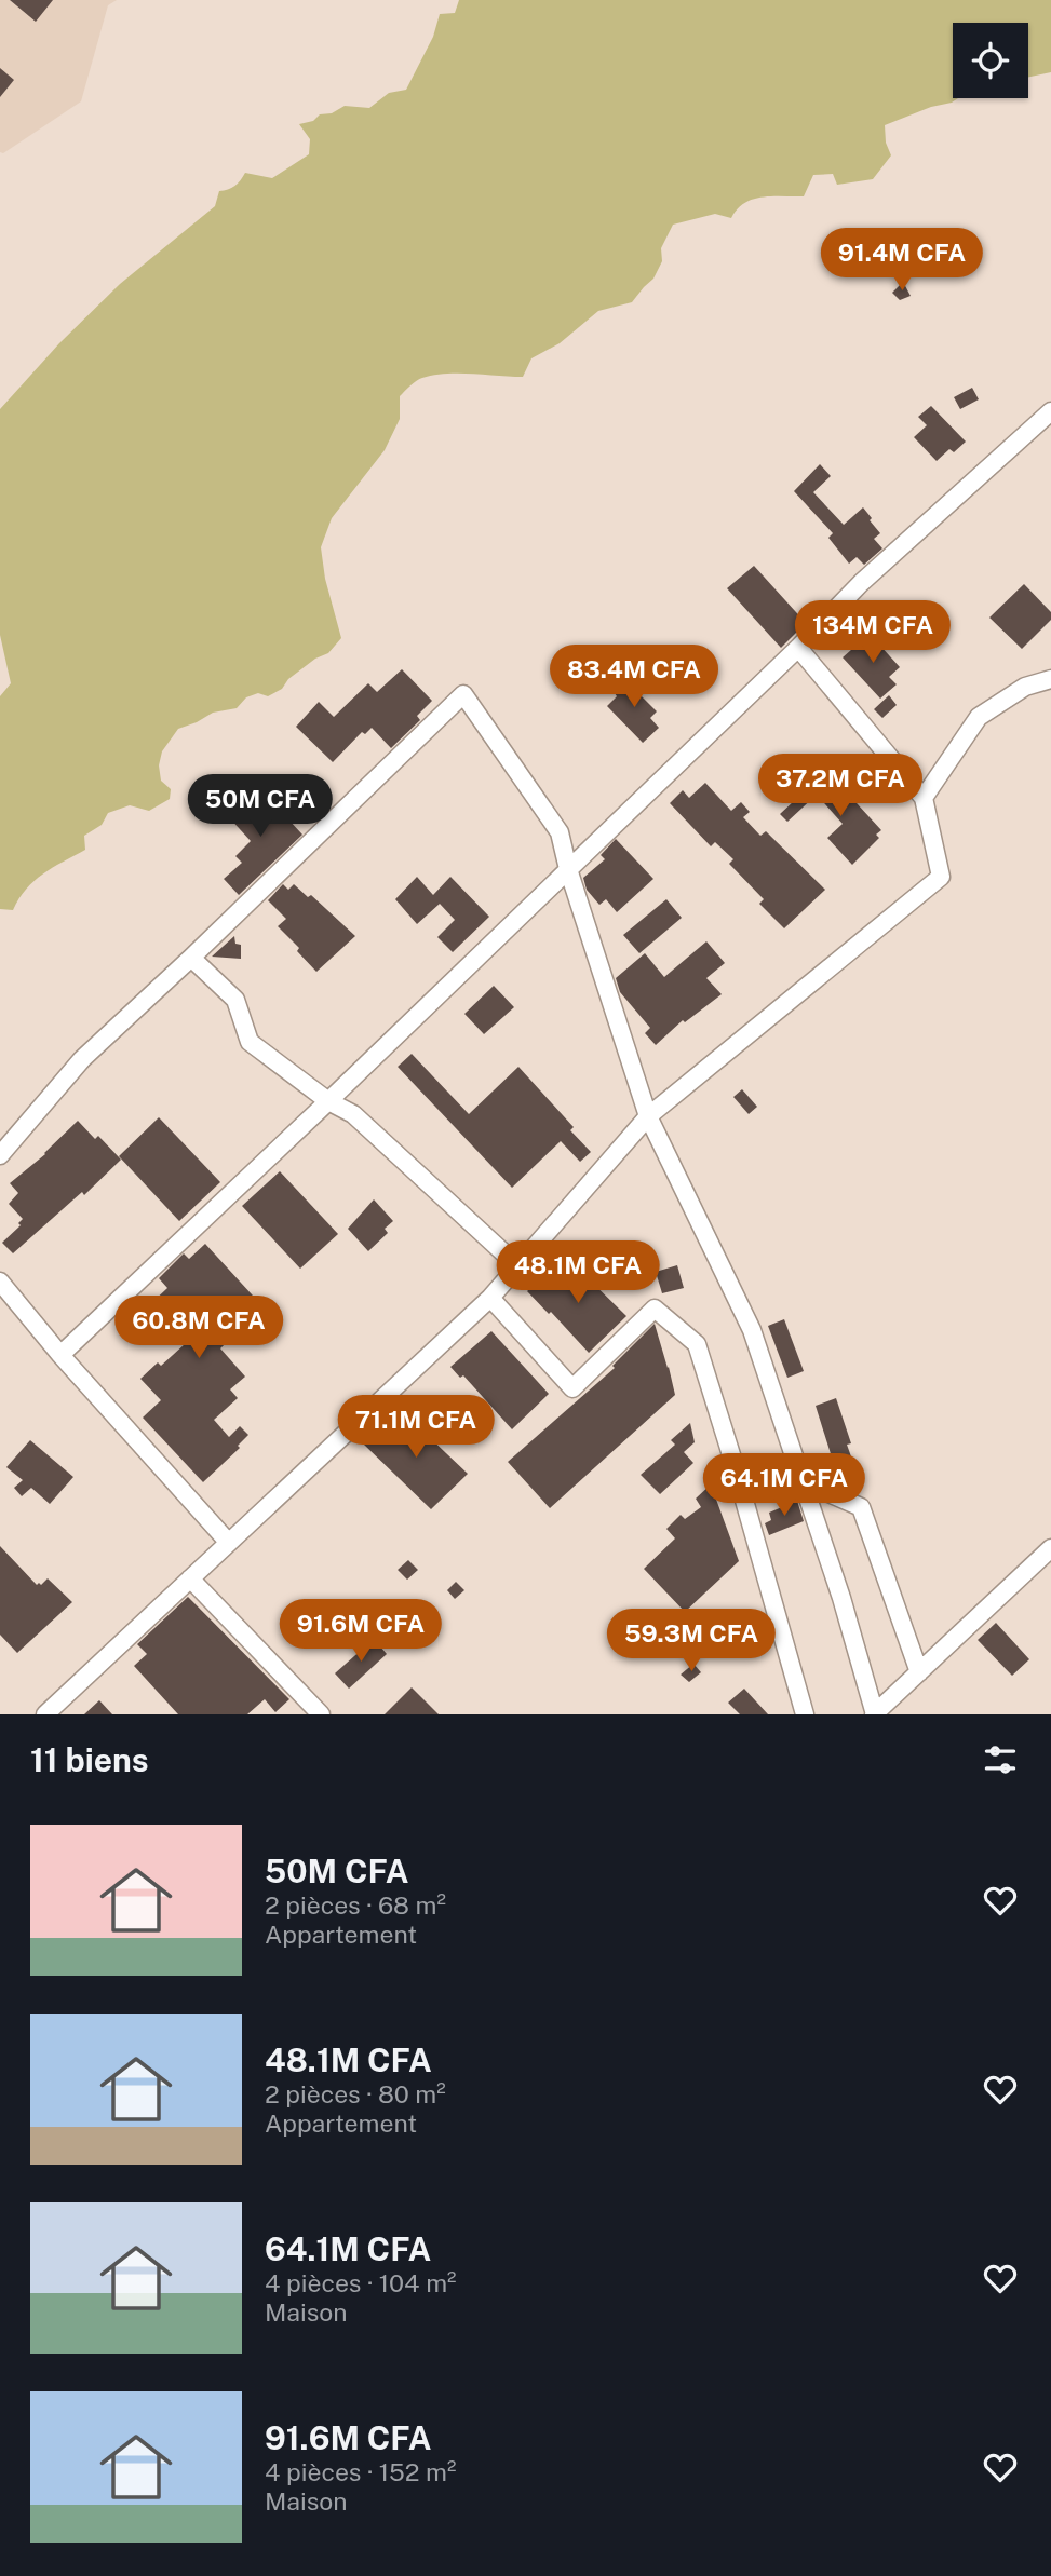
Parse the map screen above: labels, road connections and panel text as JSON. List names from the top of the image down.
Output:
{
  "page": {
    "price": [
      "91.4M CFA",
      "134M CFA",
      "83.4M CFA",
      "37.2M CFA",
      "50M CFA",
      "48.1M CFA",
      "60.8M CFA",
      "71.1M CFA",
      "64.1M CFA",
      "91.6M CFA",
      "59.3M CFA"
    ],
    "heading": "11 biens",
    "list": [
      {
        "name": "50M CFA",
        "note": "2 pièces · 68 m² · Appartement"
      },
      {
        "name": "48.1M CFA",
        "note": "2 pièces · 80 m² · Appartement"
      },
      {
        "name": "64.1M CFA",
        "note": "4 pièces · 104 m² · Maison"
      },
      {
        "name": "91.6M CFA",
        "note": "4 pièces · 152 m² · Maison"
      }
    ]
  }
}
